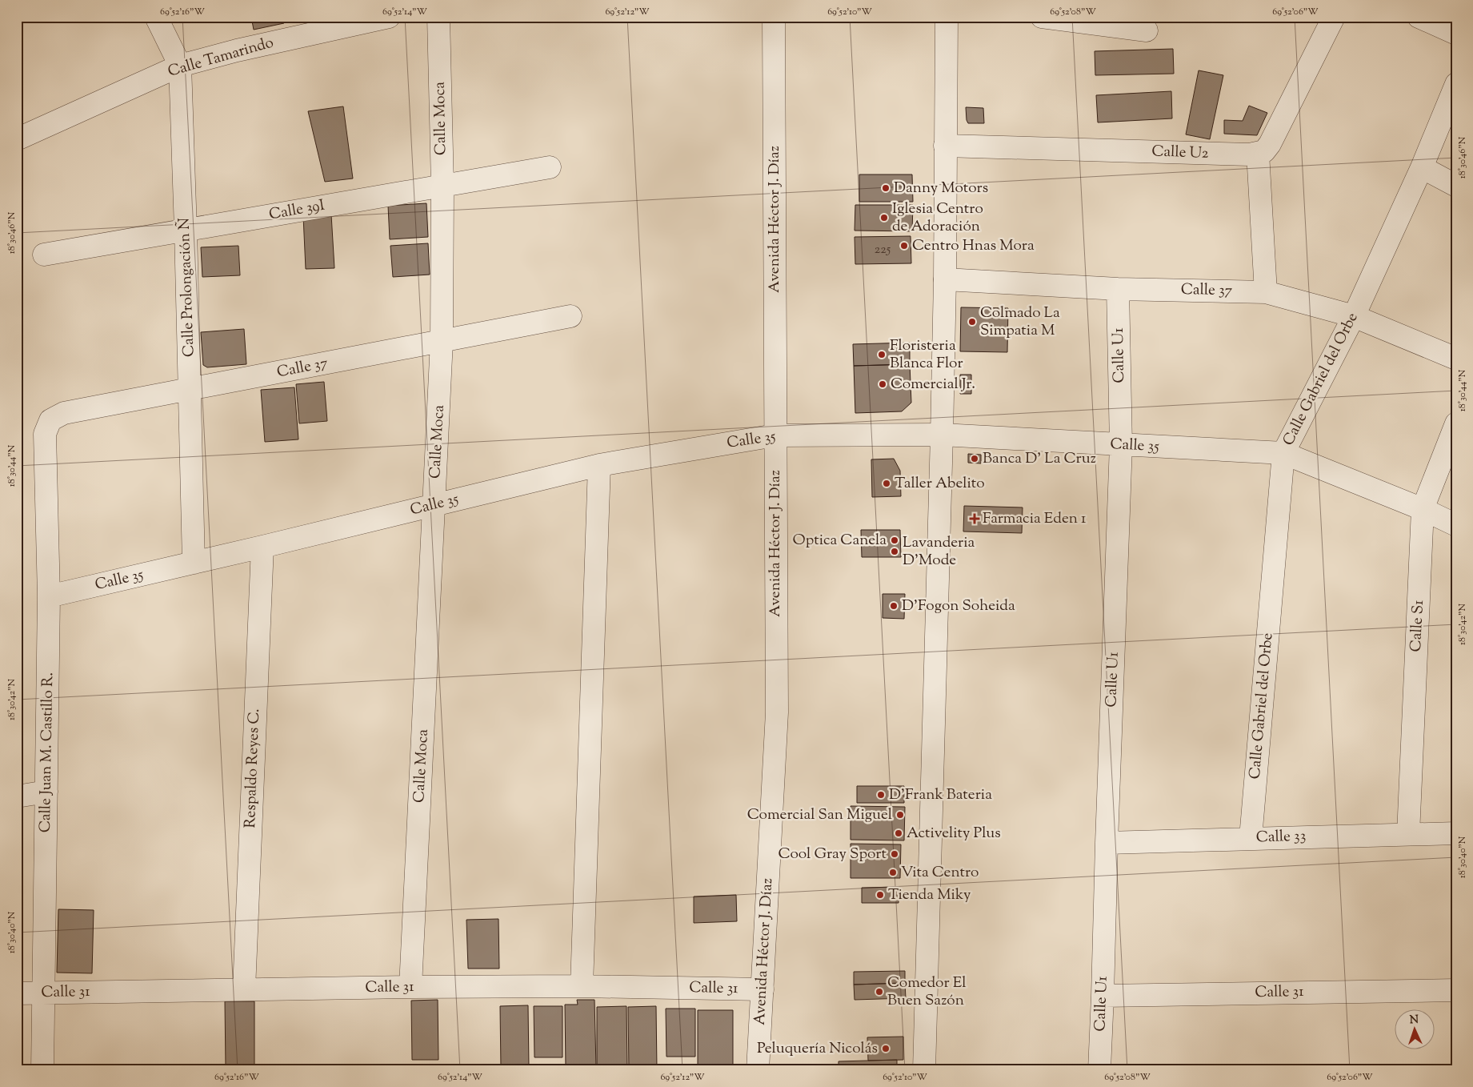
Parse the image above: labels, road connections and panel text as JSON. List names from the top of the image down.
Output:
{
  "streets": {
    "street": [
      "Calle Tamarindo",
      "Calle Moca",
      "Calle U2",
      "Calle 39I",
      "Avenida Héctor J. Díaz",
      "Calle Prolongación Ñ",
      "Calle 37",
      "Calle U1",
      "Calle Gabriel del Orbe",
      "Calle 35",
      "Calle S1",
      "Calle Juan M. Castillo R.",
      "Respaldo Reyes C.",
      "Calle 33",
      "Calle 31"
    ]
  },
  "crossings": [
    ["Calle Tamarindo", "Calle Prolongación Ñ"],
    ["Calle Moca", "Calle 39I"],
    ["Calle Moca", "Calle 37"],
    ["Calle Moca", "Calle 35"],
    ["Calle Moca", "Calle 31"],
    ["Calle 39I", "Calle Prolongación Ñ"],
    ["Avenida Héctor J. Díaz", "Calle 35"],
    ["Avenida Héctor J. Díaz", "Calle 31"],
    ["Calle Prolongación Ñ", "Calle 37"],
    ["Calle Prolongación Ñ", "Calle 35"],
    ["Calle 37", "Calle U1"],
    ["Calle 37", "Calle Gabriel del Orbe"],
    ["Calle 37", "Calle Juan M. Castillo R."],
    ["Calle U1", "Calle 35"],
    ["Calle U1", "Calle 33"],
    ["Calle U1", "Calle 31"],
    ["Calle Gabriel del Orbe", "Calle 35"],
    ["Calle Gabriel del Orbe", "Calle 33"],
    ["Calle 35", "Calle S1"],
    ["Calle 35", "Calle Juan M. Castillo R."],
    ["Calle 35", "Respaldo Reyes C."],
    ["Calle S1", "Calle 33"],
    ["Calle Juan M. Castillo R.", "Calle 31"],
    ["Respaldo Reyes C.", "Calle 31"]
  ],
  "places": {
    "other": [
      "Danny Motors",
      "Iglesia Centro de Adoración",
      "Centro Hnas Mora",
      "Colmado La Simpatia M",
      "Floristeria Blanca Flor",
      "Comercial Jr.",
      "Banca D' La Cruz",
      "Taller Abelito",
      "Optica Canela",
      "Lavanderia D'Mode",
      "D'Fogon Soheida",
      "D'Frank Bateria",
      "Comercial San Miguel",
      "Activelity Plus",
      "Cool Gray Sport",
      "Vita Centro",
      "Tienda Miky",
      "Comedor El Buen Sazón",
      "Peluquería Nicolás"
    ],
    "health": ["Farmacia Eden 1"]
  },
  "house_numbers": ["225"],
  "north": "top",
  "coordinates": [
    "69°52'16\"W",
    "69°52'14\"W",
    "69°52'12\"W",
    "69°52'10\"W",
    "69°52'08\"W",
    "69°52'06\"W",
    "18°30'46\"N",
    "18°30'44\"N",
    "18°30'42\"N",
    "18°30'40\"N"
  ]
}
